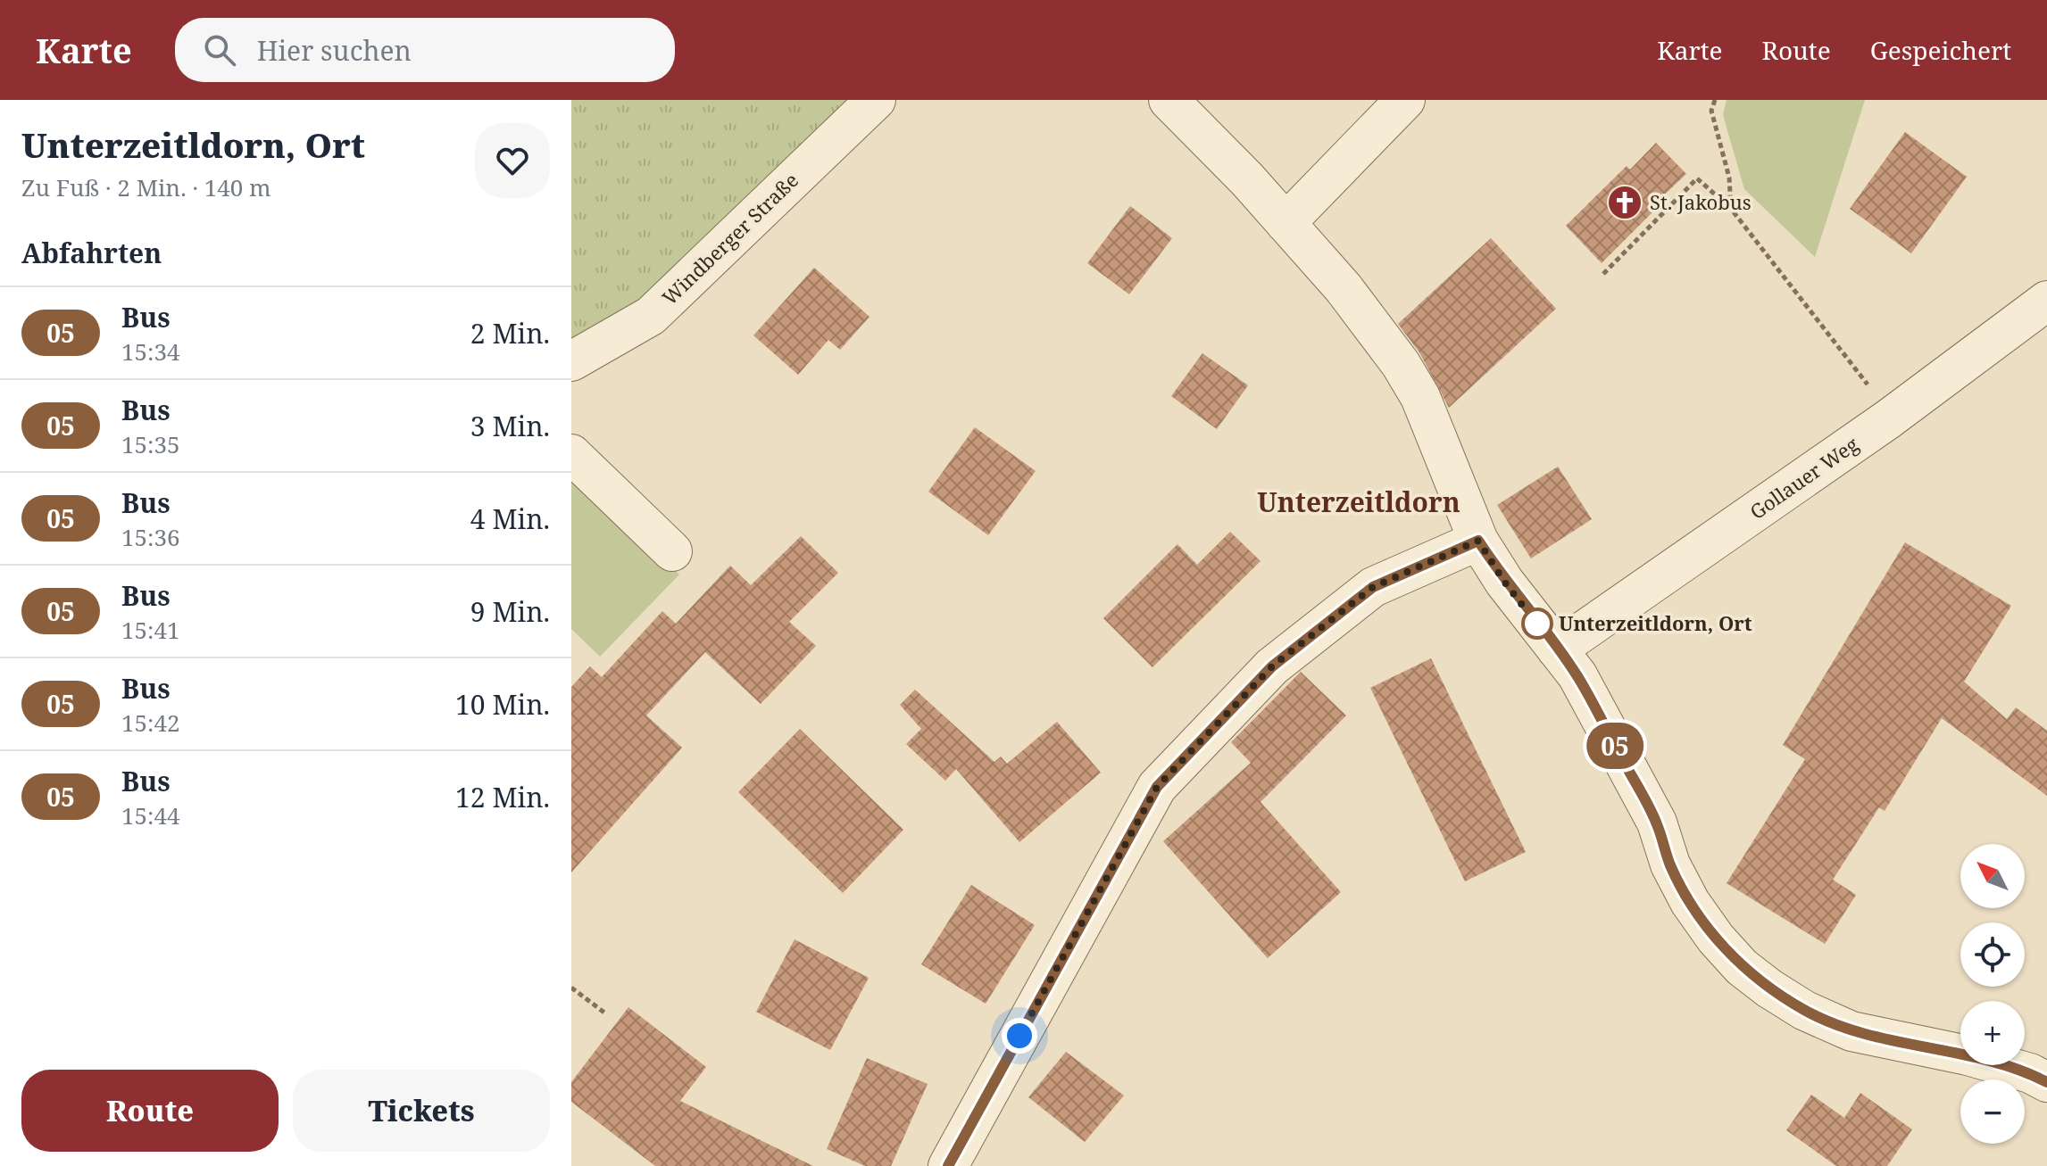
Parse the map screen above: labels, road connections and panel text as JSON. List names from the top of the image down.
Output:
{
  "streets": {
    "street": ["Windberger Straße", "Gollauer Weg"]
  },
  "districts": ["Unterzeitldorn"],
  "places": {
    "church": ["St. Jakobus"],
    "other": ["Unterzeitldorn, Ort"]
  },
  "lines": ["bus line 05"],
  "north": "top left",
  "page": {
    "header": "Karte",
    "search": "Hier suchen",
    "nav": ["Karte", "Route", "Gespeichert"],
    "heading": [
      ["Unterzeitldorn, Ort", "Zu Fuß · 2 Min. · 140 m"],
      "Abfahrten"
    ],
    "on_map": "05",
    "list": [
      {
        "mark": "05",
        "name": "Bus",
        "note": "15:34",
        "value": "2 Min."
      },
      {
        "mark": "05",
        "name": "Bus",
        "note": "15:35",
        "value": "3 Min."
      },
      {
        "mark": "05",
        "name": "Bus",
        "note": "15:36",
        "value": "4 Min."
      },
      {
        "mark": "05",
        "name": "Bus",
        "note": "15:41",
        "value": "9 Min."
      },
      {
        "mark": "05",
        "name": "Bus",
        "note": "15:42",
        "value": "10 Min."
      },
      {
        "mark": "05",
        "name": "Bus",
        "note": "15:44",
        "value": "12 Min."
      }
    ],
    "map_buttons": ["+", "−"],
    "buttons": ["Route", "Tickets"]
  }
}
